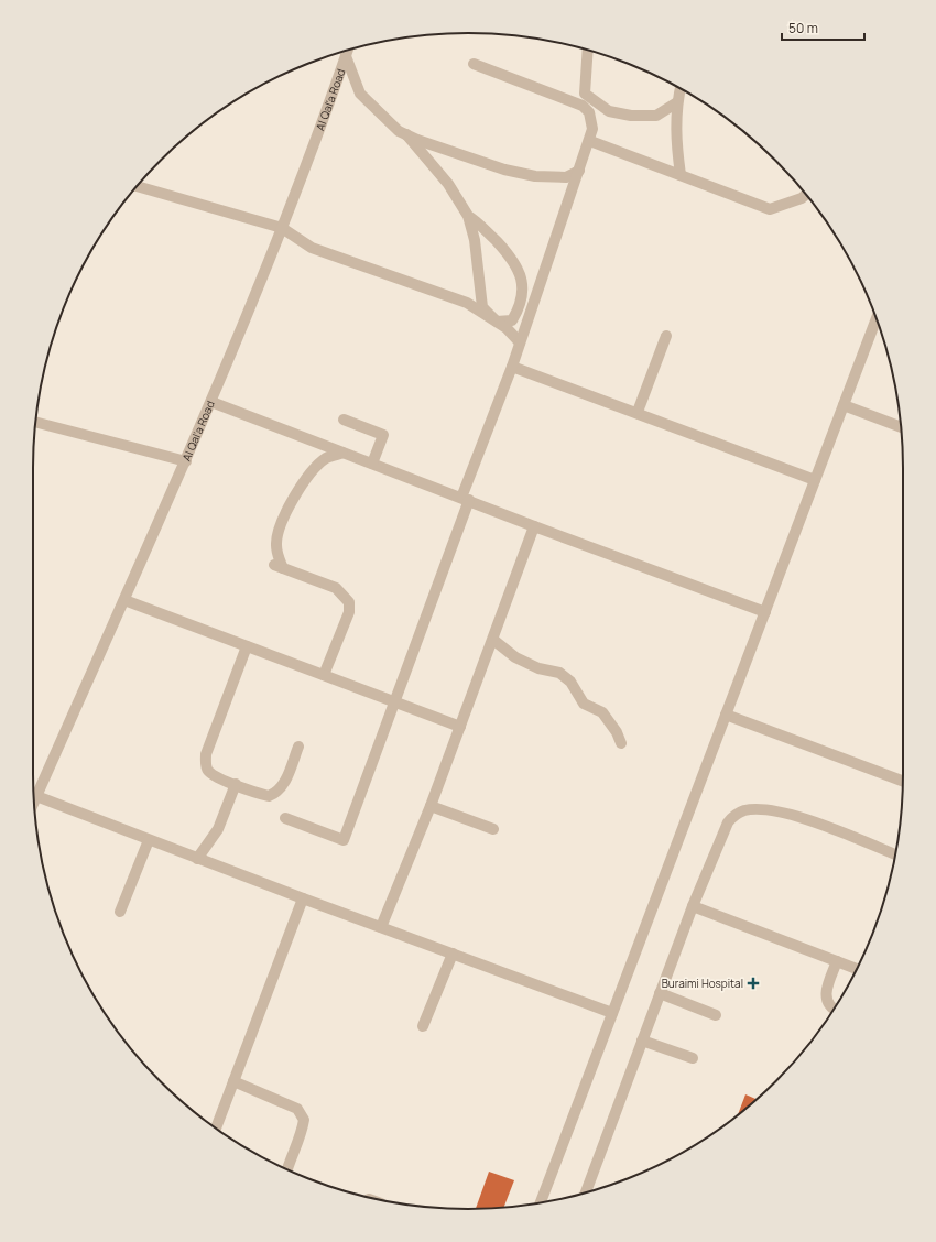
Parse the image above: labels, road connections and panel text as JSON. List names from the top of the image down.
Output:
{
  "streets": {
    "street": ["Al Qal'a Road"]
  },
  "places": {
    "health": ["Buraimi Hospital"]
  },
  "scale_bar": "50 m"
}
